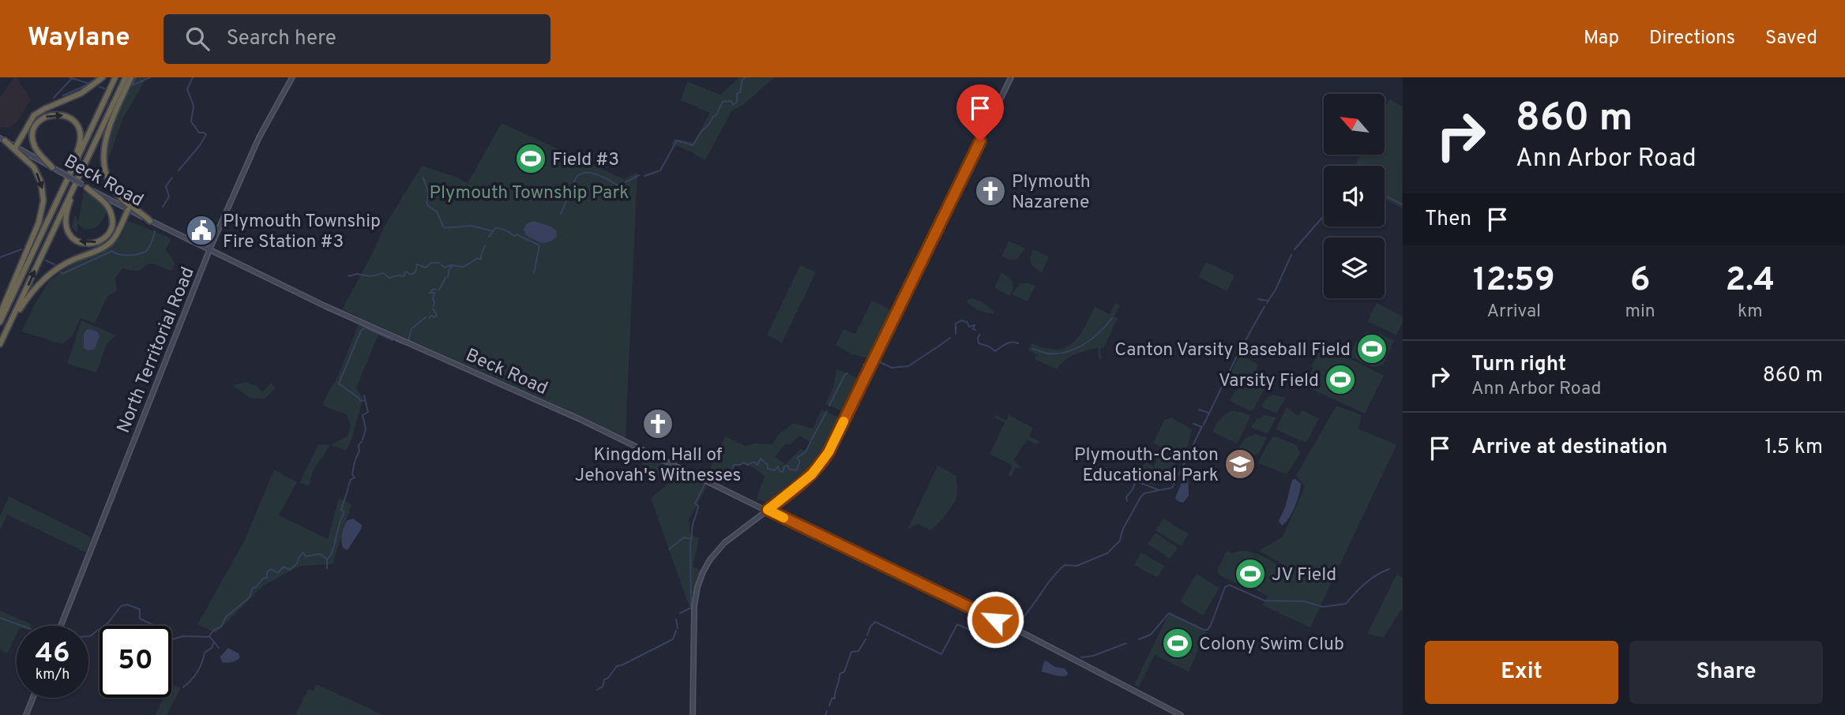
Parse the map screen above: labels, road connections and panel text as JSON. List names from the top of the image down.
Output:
{
  "streets": {
    "main road": ["Beck Road", "North Territorial Road"]
  },
  "crossings": [
    ["Beck Road", "North Territorial Road"]
  ],
  "parks": ["Plymouth Township Park"],
  "places": {
    "sports": [
      "Field #3",
      "Canton Varsity Baseball Field",
      "Varsity Field",
      "JV Field",
      "Colony Swim Club"
    ],
    "church": ["Plymouth Nazarene", "Kingdom Hall of Jehovah's Witnesses"],
    "public building": ["Plymouth Township Fire Station #3"],
    "school or university": ["Plymouth-Canton Educational Park"]
  },
  "north": "top left",
  "page": {
    "header": "Waylane",
    "search": "Search here",
    "nav": ["Map", "Directions", "Saved"],
    "turn": ["860 m", "Ann Arbor Road"],
    "then": "Then",
    "eta": [
      "12:59",
      "Arrival",
      "6",
      "min",
      "2.4",
      "km"
    ],
    "list": [
      {
        "name": "Turn right",
        "note": "Ann Arbor Road",
        "value": "860 m"
      },
      {
        "name": "Arrive at destination",
        "value": "1.5 km"
      }
    ],
    "speed": "46 km/h",
    "limit": "50",
    "buttons": ["Exit", "Share"]
  }
}
